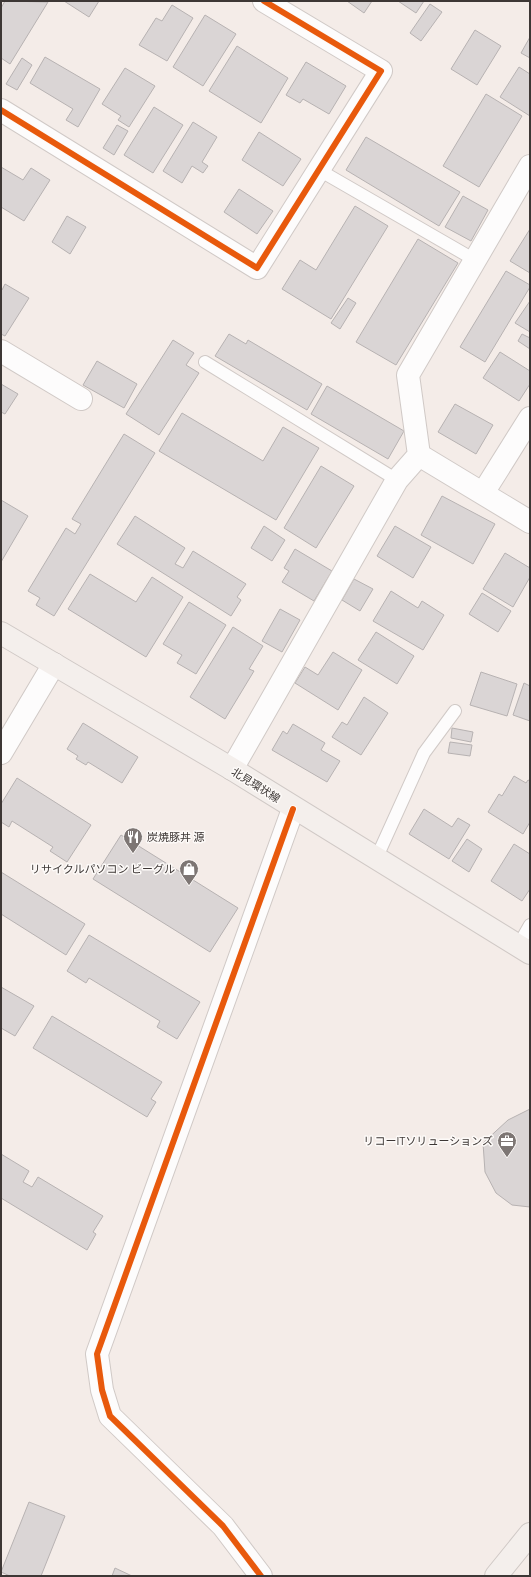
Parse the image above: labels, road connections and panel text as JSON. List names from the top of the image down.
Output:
{
  "streets": {
    "main road": ["北見環状線"]
  },
  "places": {
    "restaurant": ["炭焼豚丼 源"],
    "shop": ["リサイクルパソコン ビーグル"],
    "office": ["リコーITソリューションズ"]
  }
}
